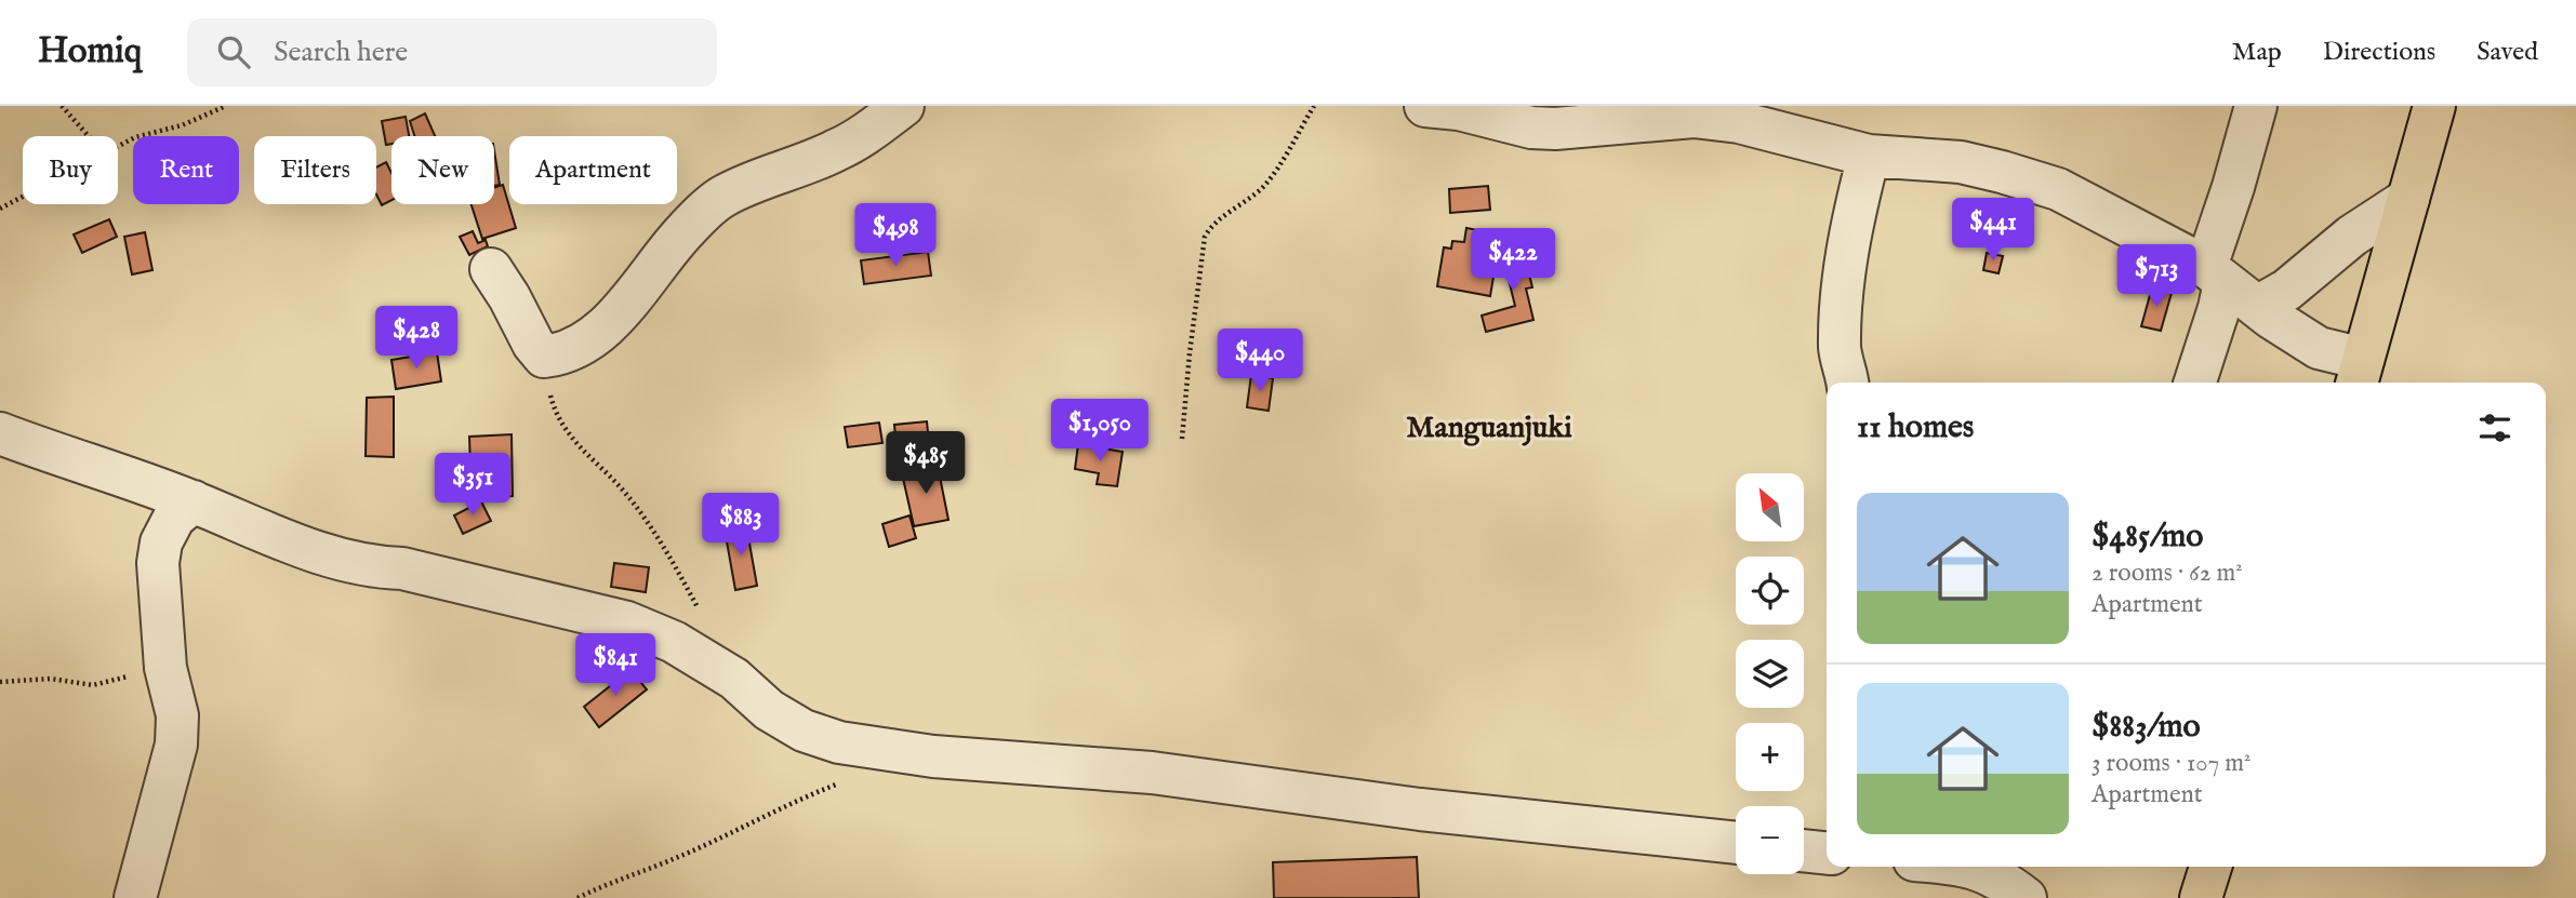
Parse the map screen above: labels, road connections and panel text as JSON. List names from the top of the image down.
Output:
{
  "districts": ["Manguanjuki"],
  "north": "top left",
  "page": {
    "header": "Homiq",
    "search": "Search here",
    "nav": ["Map", "Directions", "Saved"],
    "chip": [
      "Buy",
      "Rent",
      "Filters",
      "New",
      "Apartment"
    ],
    "price": [
      "$441",
      "$498",
      "$422",
      "$713",
      "$428",
      "$440",
      "$1,050",
      "$485",
      "$351",
      "$883",
      "$841"
    ],
    "heading": "11 homes",
    "map_buttons": ["+", "−"],
    "list": [
      {
        "name": "$485/mo",
        "note": "2 rooms · 62 m² · Apartment"
      },
      {
        "name": "$883/mo",
        "note": "3 rooms · 107 m² · Apartment"
      }
    ]
  }
}
